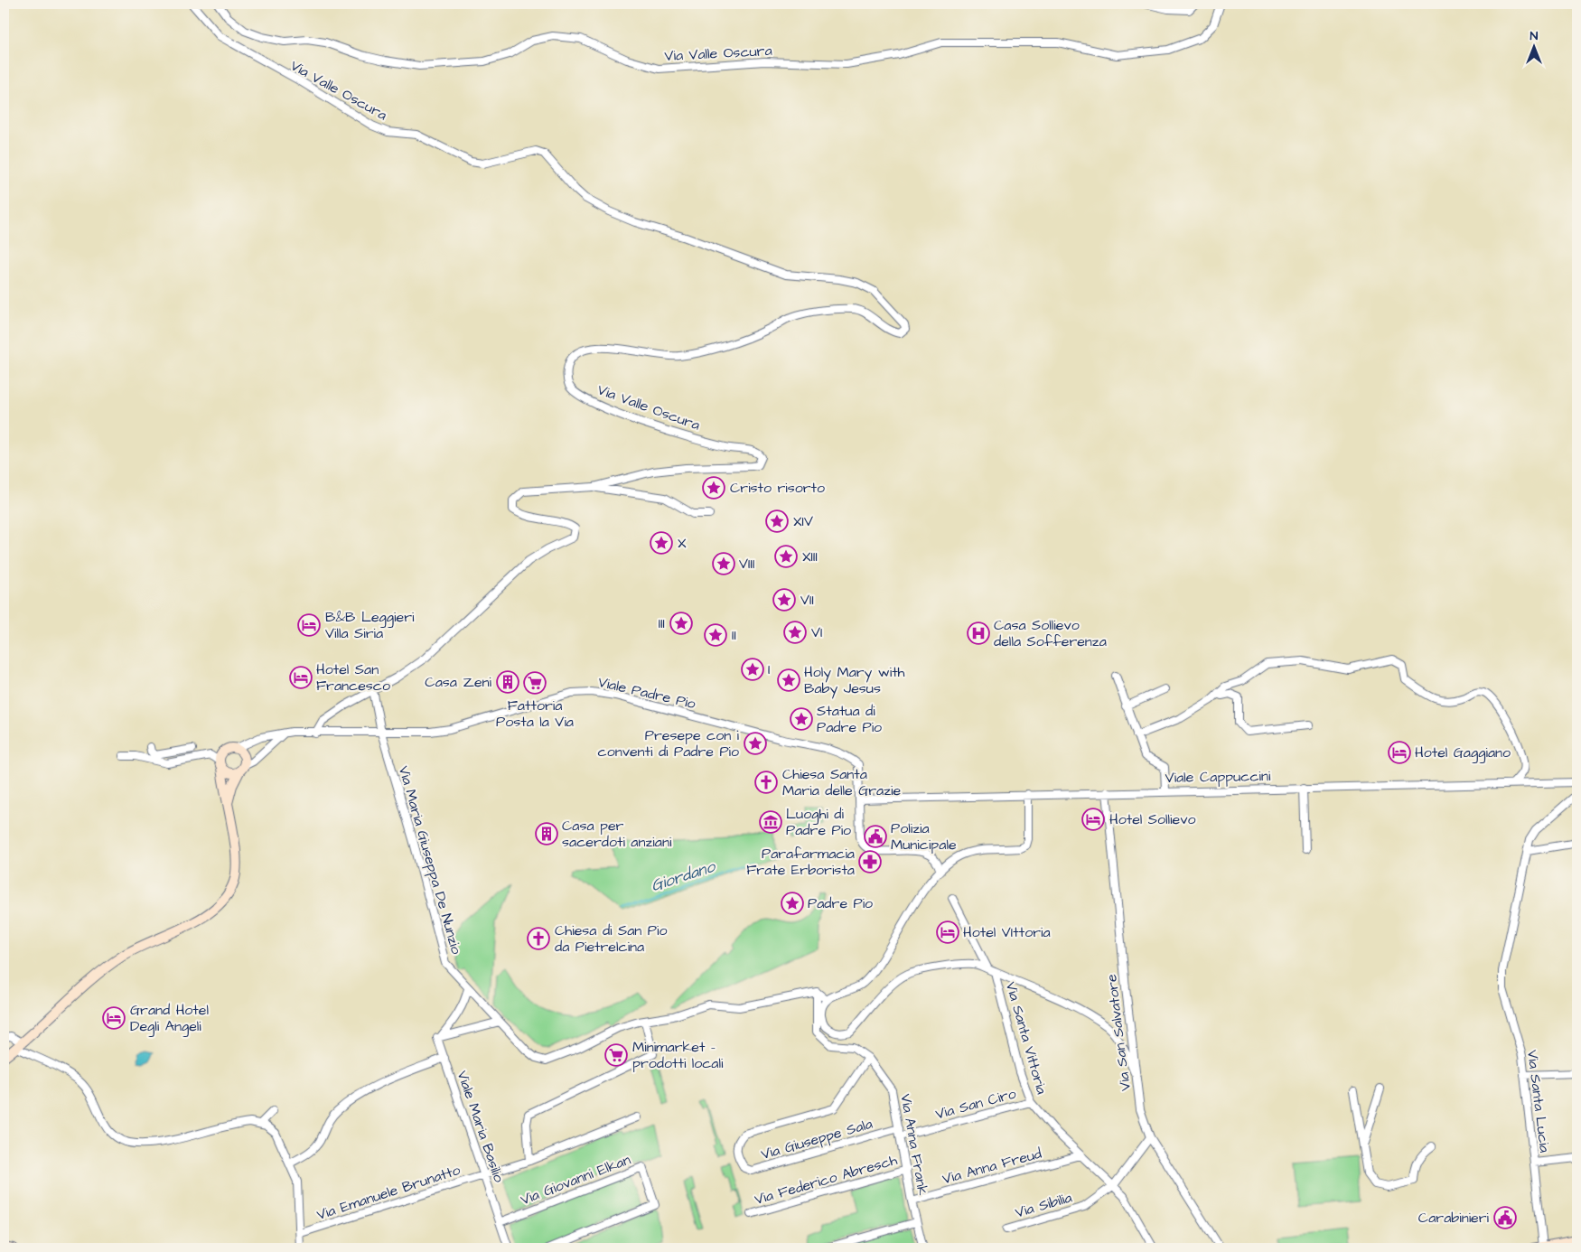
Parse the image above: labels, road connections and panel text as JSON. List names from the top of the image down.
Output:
{
  "streets": {
    "street": [
      "Via Valle Oscura",
      "Viale Padre Pio",
      "Viale Cappuccini",
      "Via Maria Giuseppa De Nunzio",
      "Via San Salvatore",
      "Via Santa Vittoria",
      "Via Santa Lucia",
      "Via San Ciro",
      "Viale Maria Basilio",
      "Via Giuseppe Sala",
      "Via Anna Frank",
      "Via Anna Freud",
      "Via Giovanni Elkan",
      "Via Federico Abresch",
      "Via Emanuele Brunatto",
      "Via Sibilia"
    ]
  },
  "crossings": [
    ["Via Valle Oscura", "Viale Padre Pio"],
    ["Via Valle Oscura", "Via Maria Giuseppa De Nunzio"],
    ["Viale Padre Pio", "Viale Cappuccini"],
    ["Viale Padre Pio", "Via Maria Giuseppa De Nunzio"],
    ["Viale Cappuccini", "Via San Salvatore"],
    ["Via Maria Giuseppa De Nunzio", "Via Anna Frank"],
    ["Via San Salvatore", "Via Sibilia"],
    ["Via Santa Vittoria", "Via San Ciro"],
    ["Via Santa Vittoria", "Via Anna Freud"],
    ["Via Santa Vittoria", "Via Sibilia"],
    ["Via San Ciro", "Via Anna Frank"],
    ["Viale Maria Basilio", "Via Giovanni Elkan"],
    ["Viale Maria Basilio", "Via Emanuele Brunatto"],
    ["Via Giuseppe Sala", "Via Anna Frank"],
    ["Via Anna Frank", "Via Anna Freud"],
    ["Via Anna Frank", "Via Federico Abresch"]
  ],
  "water": ["Giordano"],
  "places": {
    "place": [
      "Cristo risorto",
      "XIV",
      "X",
      "XIII",
      "VIII",
      "VII",
      "III",
      "VI",
      "II",
      "I",
      "Holy Mary with Baby Jesus",
      "Statua di Padre Pio",
      "Presepe con i conventi di Padre Pio",
      "Padre Pio"
    ],
    "hotel": [
      "B&B Leggieri Villa Siria",
      "Hotel San Francesco",
      "Hotel Gaggiano",
      "Hotel Sollievo",
      "Hotel VIttoria",
      "Grand Hotel Degli Angeli"
    ],
    "hospital": ["Casa Sollievo della Sofferenza"],
    "building": ["Casa Zeni", "Casa per sacerdoti anziani"],
    "supermarket": ["Fattoria Posta la Via", "Minimarket - prodotti locali"],
    "church": ["Chiesa Santa Maria delle Grazie", "Chiesa di San Pio da Pietrelcina"],
    "museum": ["Luoghi di Padre Pio"],
    "public building": ["Polizia Municipale", "Carabinieri"],
    "pharmacy": ["Parafarmacia Frate Erborista"]
  },
  "north": "top"
}
